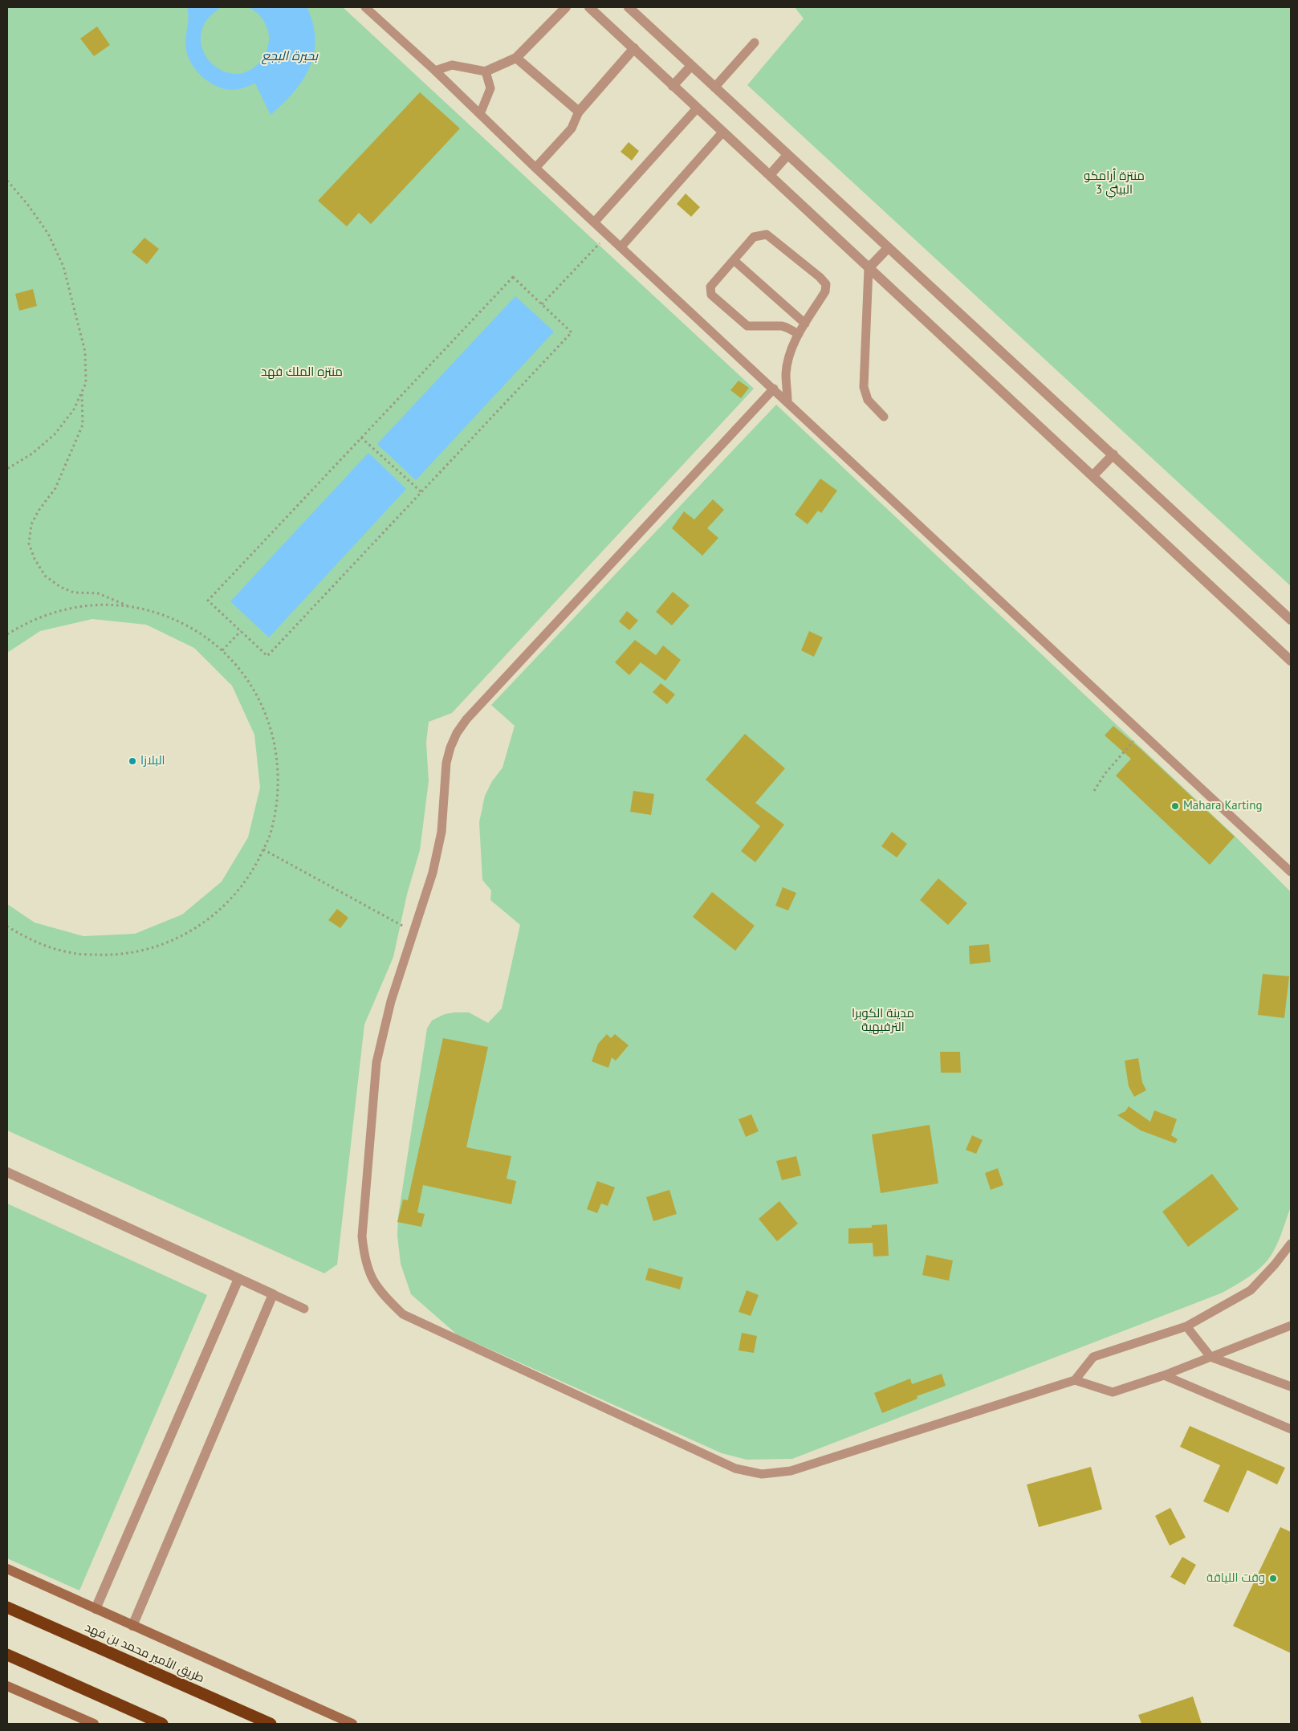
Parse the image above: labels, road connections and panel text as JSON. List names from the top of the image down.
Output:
{
  "streets": {
    "highway": ["طريق الأمير محمد بن فهد"]
  },
  "water": ["بحيرة البجع"],
  "parks": ["منتزة أرامكو البيئي 3", "منتزه الملك فهد", "مدينة الكوبرا الترفيهية"],
  "places": ["البلازا", "Mahara Karting", "وقت اللياقة"]
}
